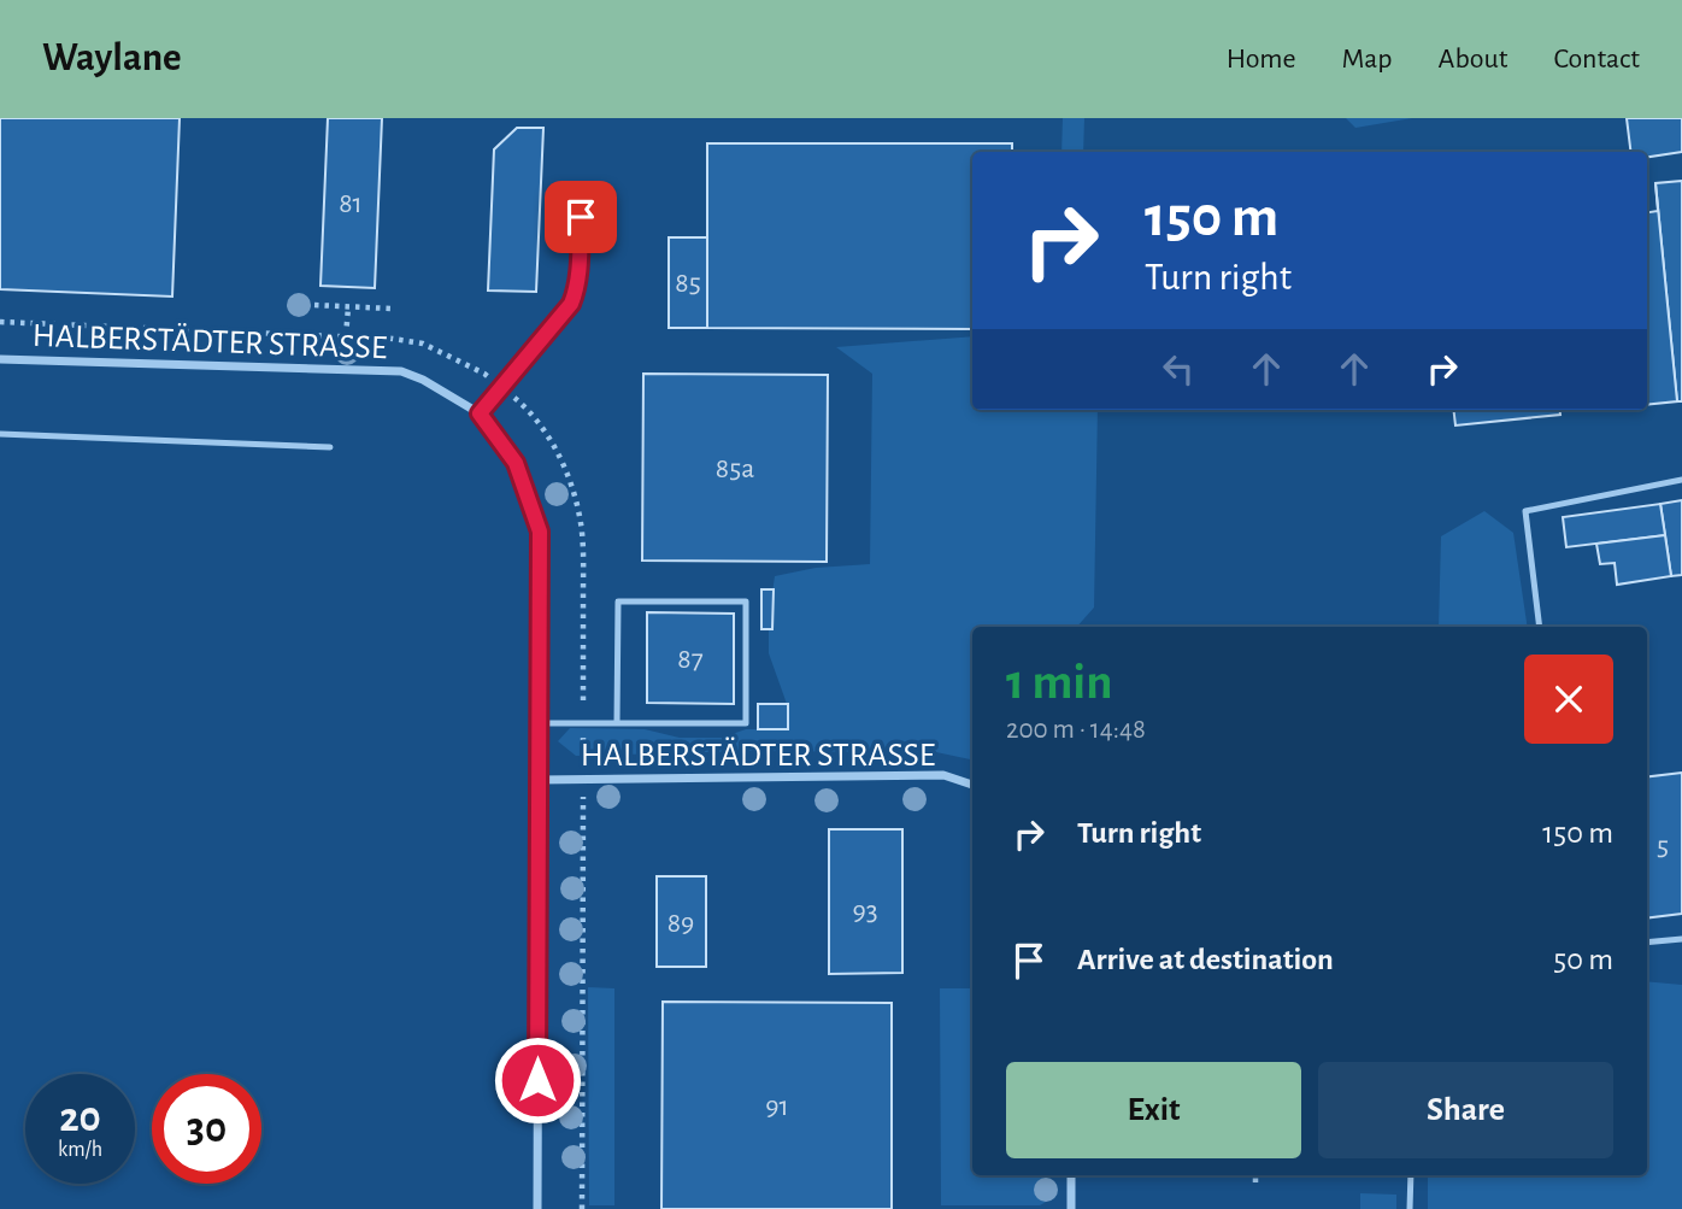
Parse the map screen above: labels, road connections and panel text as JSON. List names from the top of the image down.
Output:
{
  "streets": {
    "street": ["HALBERSTÄDTER STRASSE"]
  },
  "house_numbers": [
    "81",
    "85",
    "85a",
    "87",
    "5",
    "93",
    "89",
    "91"
  ],
  "page": {
    "header": "Waylane",
    "nav": [
      "Home",
      "Map",
      "About",
      "Contact"
    ],
    "turn": ["150 m", "Turn right"],
    "heading": ["1 min", "200 m · 14:48"],
    "list": [
      {
        "name": "Turn right",
        "value": "150 m"
      },
      {
        "name": "Arrive at destination",
        "value": "50 m"
      }
    ],
    "buttons": ["Exit", "Share"],
    "speed": "20 km/h",
    "limit": "30"
  }
}
